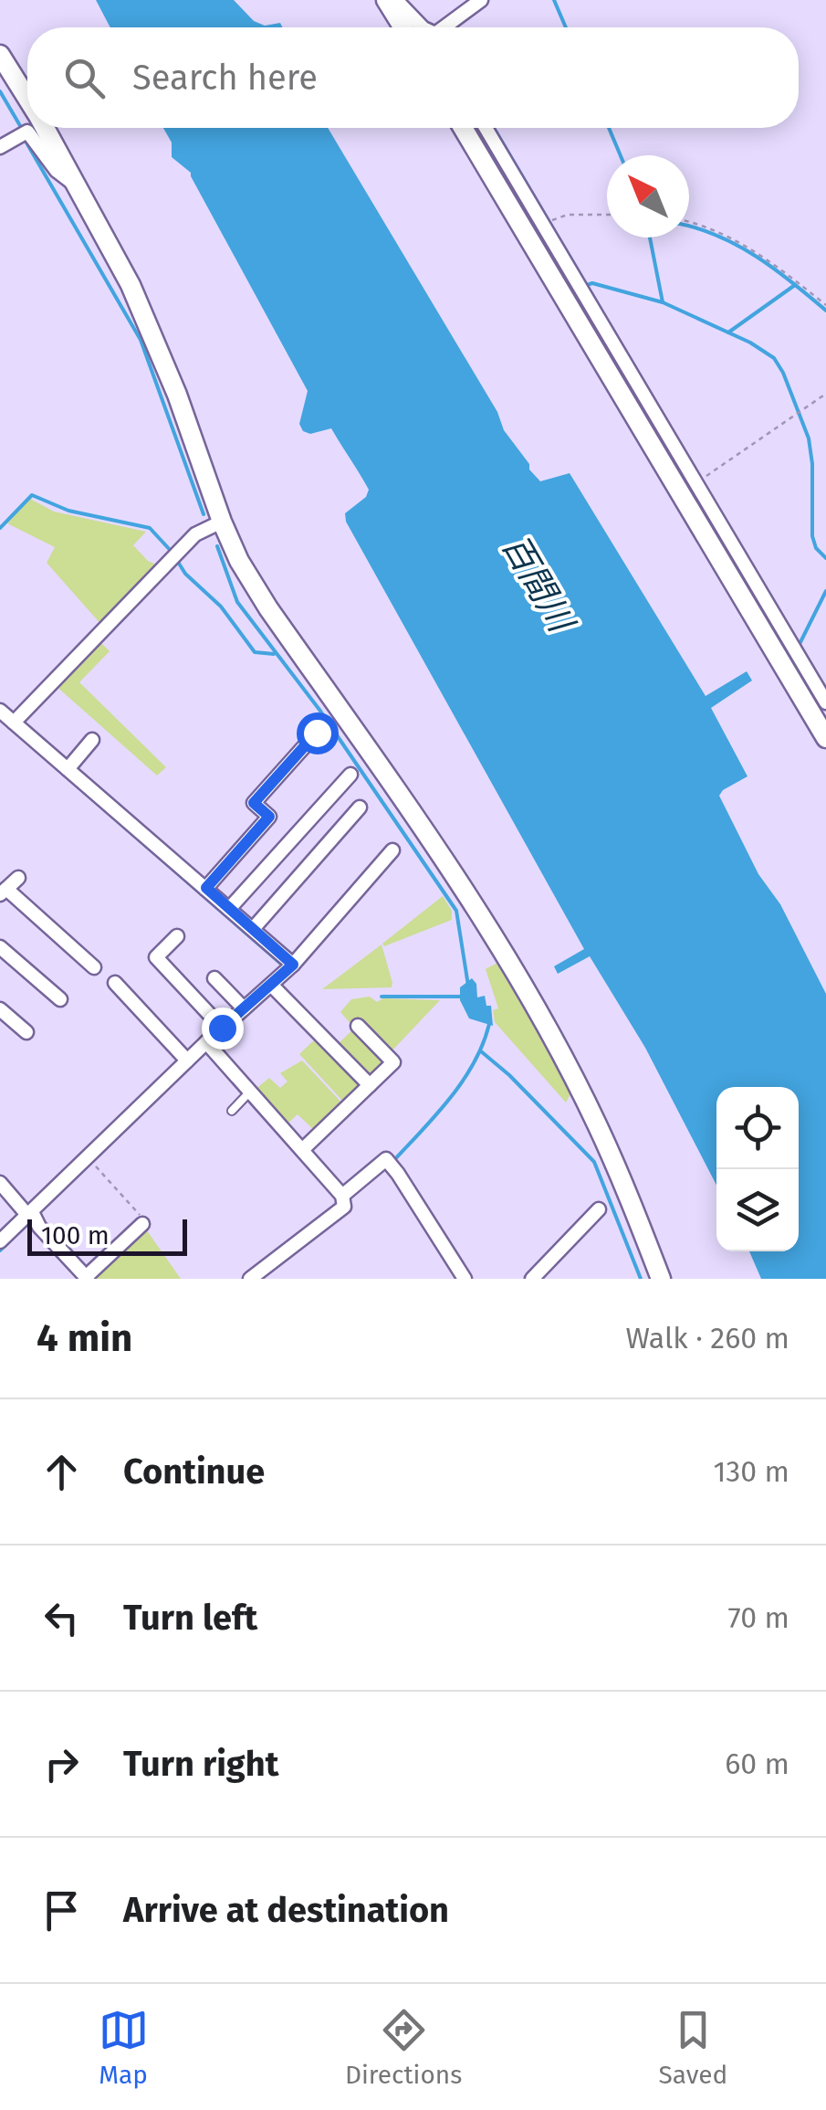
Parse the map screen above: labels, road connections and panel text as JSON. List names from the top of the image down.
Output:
{
  "water": ["百間川"],
  "scale_bar": "100 m",
  "north": "top left",
  "page": {
    "search": "Search here",
    "scale": "100 m",
    "heading": ["4 min", "Walk · 260 m"],
    "list": [
      ["Continue", "130 m"],
      ["Turn left", "70 m"],
      ["Turn right", "60 m"],
      "Arrive at destination"
    ],
    "nav": ["Map", "Directions", "Saved"]
  }
}
